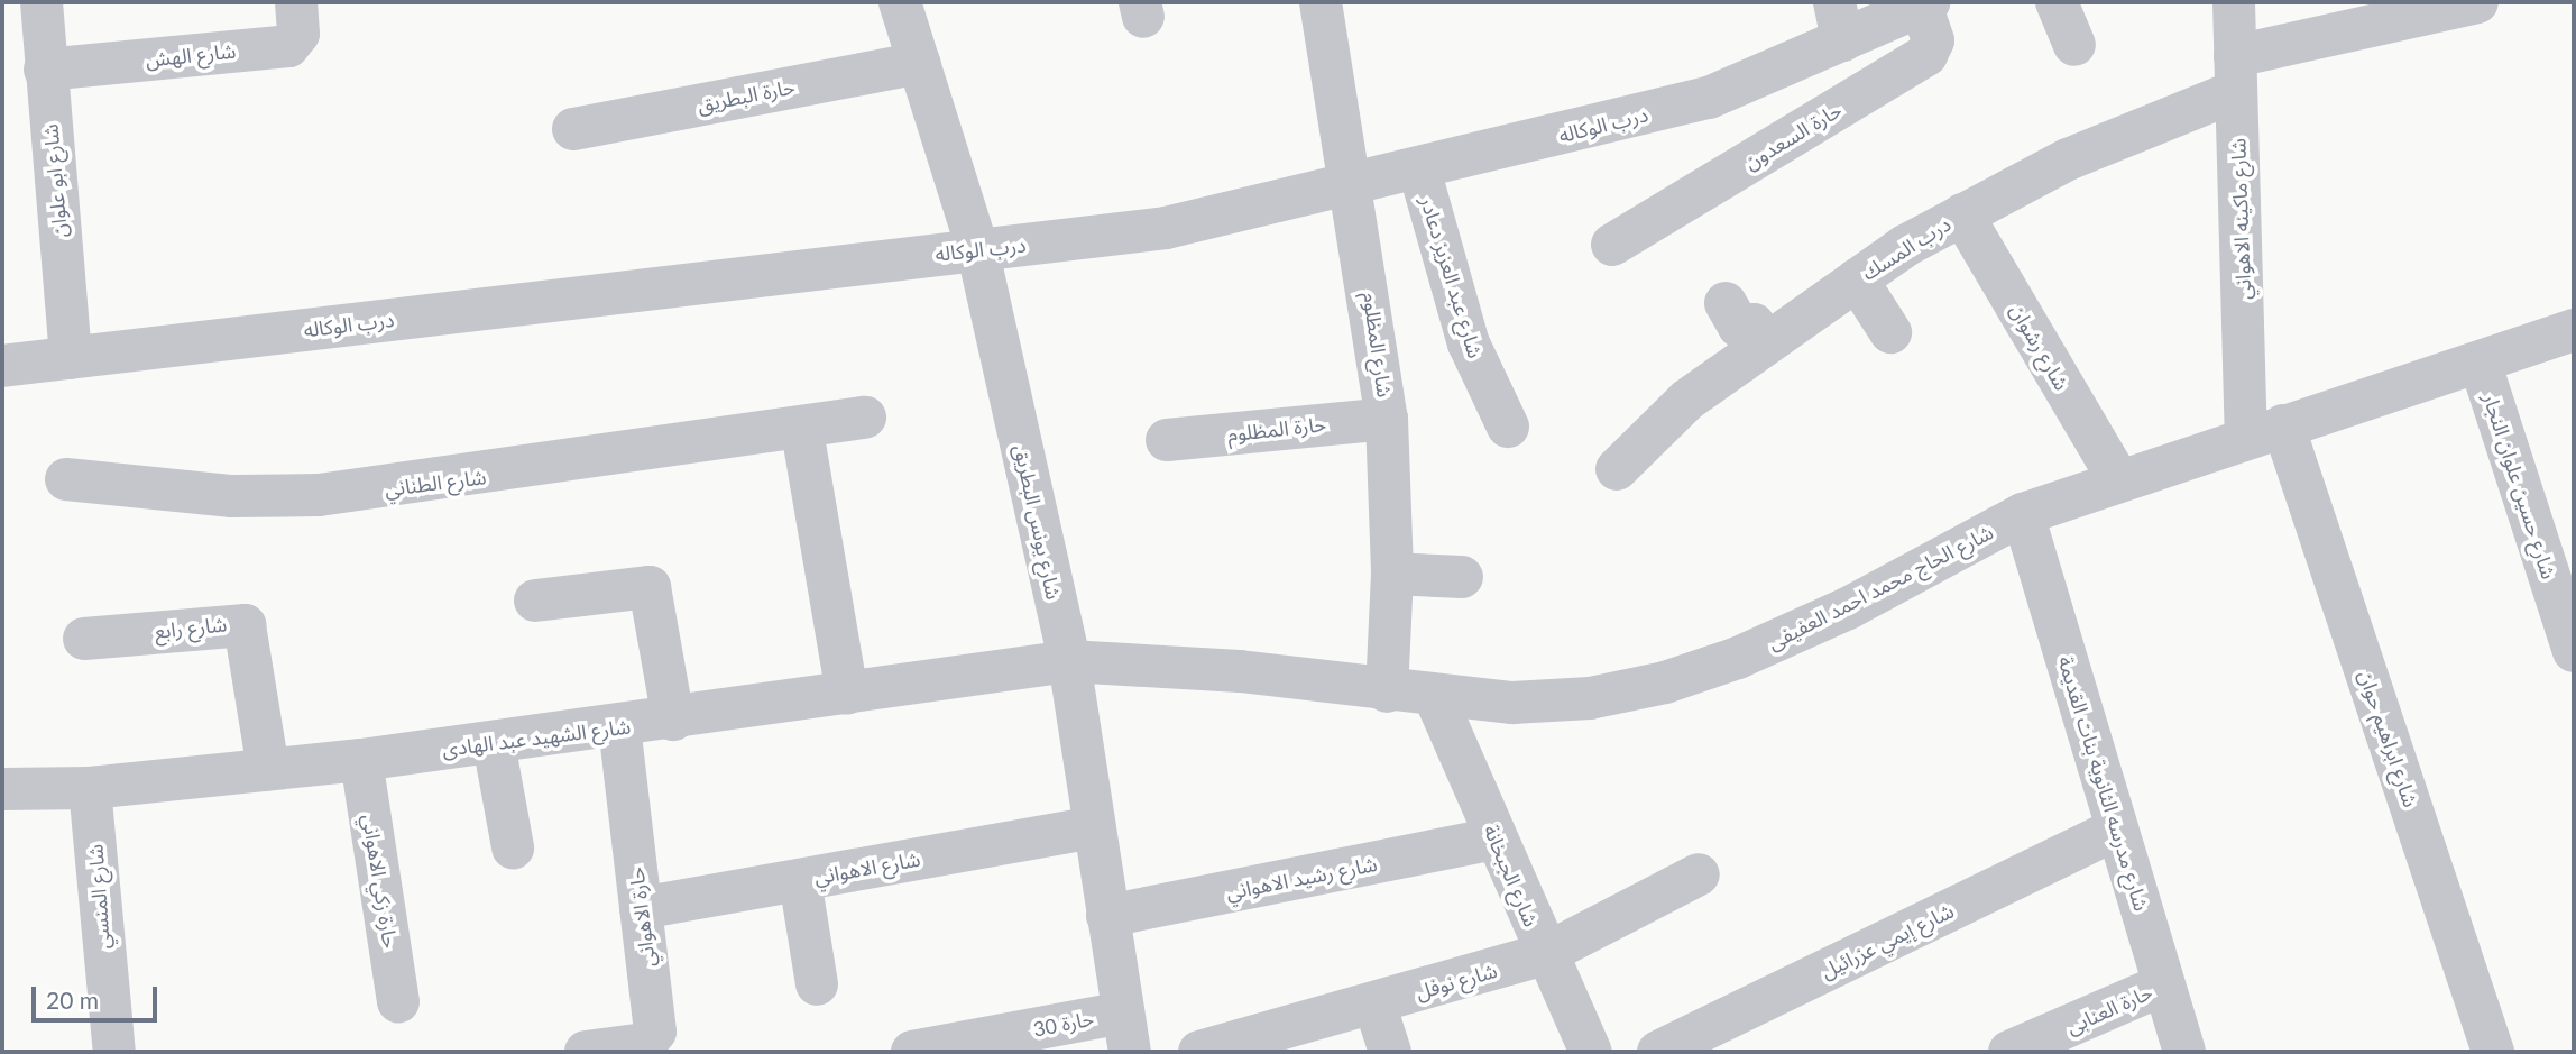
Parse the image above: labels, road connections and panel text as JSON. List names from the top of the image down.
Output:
{
  "streets": {
    "street": [
      "شارع الهش",
      "حارة البطريق",
      "درب الوكاله",
      "حارة السعدون",
      "شارع ابو علوان",
      "شارع ماكينه الاهواني",
      "درب المسك",
      "شارع عبد العزيز دعادر",
      "شارع المظلوم",
      "شارع رشوان",
      "حارة المظلوم",
      "شارع الطناني",
      "شارع حسين علوان النجار",
      "شارع يونس البطريق",
      "شارع الحاج محمد احمد العفيفى",
      "شارع رابع",
      "شارع الشهيد عبد الهادى",
      "شارع ابراهيم حوان",
      "شارع مدرسه الثانوية بنات القديمة",
      "شارع الاهواني",
      "شارع الجبخانة",
      "شارع رشيد الاهواني",
      "حارة زكي الاهواني",
      "شارع المنسي",
      "حارة الاهواني",
      "شارع إيمي عزرائيل",
      "شارع نوفل",
      "حارة العنابى",
      "حارة 30"
    ]
  },
  "crossings": [
    ["شارع الهش", "شارع ابو علوان"],
    ["حارة البطريق", "شارع يونس البطريق"],
    ["درب الوكاله", "حارة السعدون"],
    ["درب الوكاله", "شارع ابو علوان"],
    ["درب الوكاله", "شارع عبد العزيز دعادر"],
    ["درب الوكاله", "شارع المظلوم"],
    ["درب الوكاله", "شارع يونس البطريق"],
    ["شارع ماكينه الاهواني", "درب المسك"],
    ["شارع ماكينه الاهواني", "شارع الحاج محمد احمد العفيفى"],
    ["شارع ماكينه الاهواني", "شارع ابراهيم حوان"],
    ["درب المسك", "شارع رشوان"],
    ["شارع المظلوم", "حارة المظلوم"],
    ["شارع المظلوم", "شارع الحاج محمد احمد العفيفى"],
    ["شارع رشوان", "شارع الحاج محمد احمد العفيفى"],
    ["شارع حسين علوان النجار", "شارع الحاج محمد احمد العفيفى"],
    ["شارع يونس البطريق", "شارع الحاج محمد احمد العفيفى"],
    ["شارع يونس البطريق", "شارع الشهيد عبد الهادى"],
    ["شارع يونس البطريق", "شارع الاهواني"],
    ["شارع يونس البطريق", "شارع رشيد الاهواني"],
    ["شارع يونس البطريق", "حارة 30"],
    ["شارع الحاج محمد احمد العفيفى", "شارع الشهيد عبد الهادى"],
    ["شارع الحاج محمد احمد العفيفى", "شارع ابراهيم حوان"],
    ["شارع الحاج محمد احمد العفيفى", "شارع مدرسه الثانوية بنات القديمة"],
    ["شارع الحاج محمد احمد العفيفى", "شارع الجبخانة"],
    ["شارع رابع", "شارع الشهيد عبد الهادى"],
    ["شارع الشهيد عبد الهادى", "حارة زكي الاهواني"],
    ["شارع الشهيد عبد الهادى", "شارع المنسي"],
    ["شارع الشهيد عبد الهادى", "حارة الاهواني"],
    ["شارع مدرسه الثانوية بنات القديمة", "شارع إيمي عزرائيل"],
    ["شارع مدرسه الثانوية بنات القديمة", "حارة العنابى"],
    ["شارع الاهواني", "حارة الاهواني"],
    ["شارع الجبخانة", "شارع رشيد الاهواني"],
    ["شارع الجبخانة", "شارع نوفل"]
  ],
  "scale_bar": "20 m"
}
